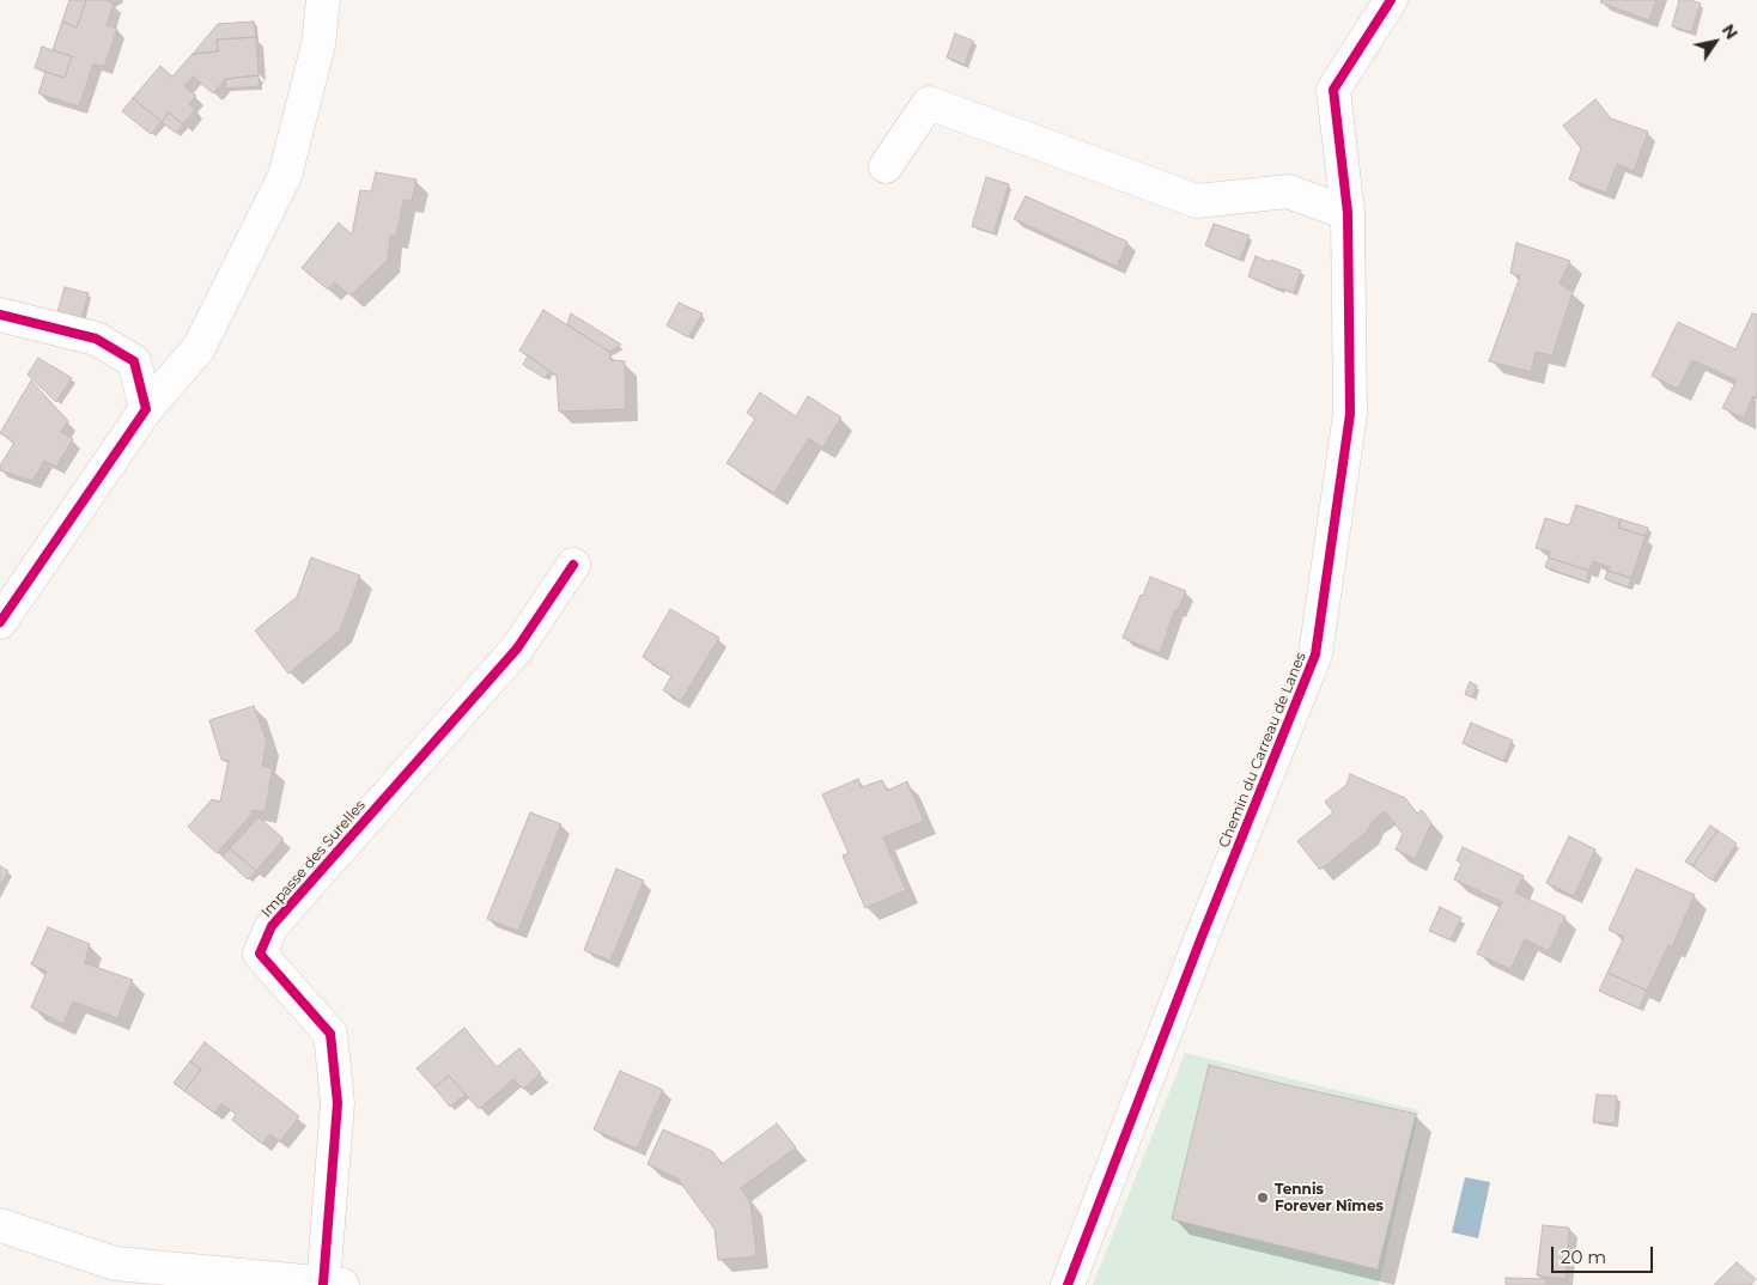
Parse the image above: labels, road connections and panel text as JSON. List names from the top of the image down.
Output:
{
  "streets": {
    "street": ["Chemin du Carreau de Lanes", "Impasse des Surelles"]
  },
  "places": ["Tennis Forever Nîmes"],
  "scale_bar": "20 m",
  "north": "top right"
}
